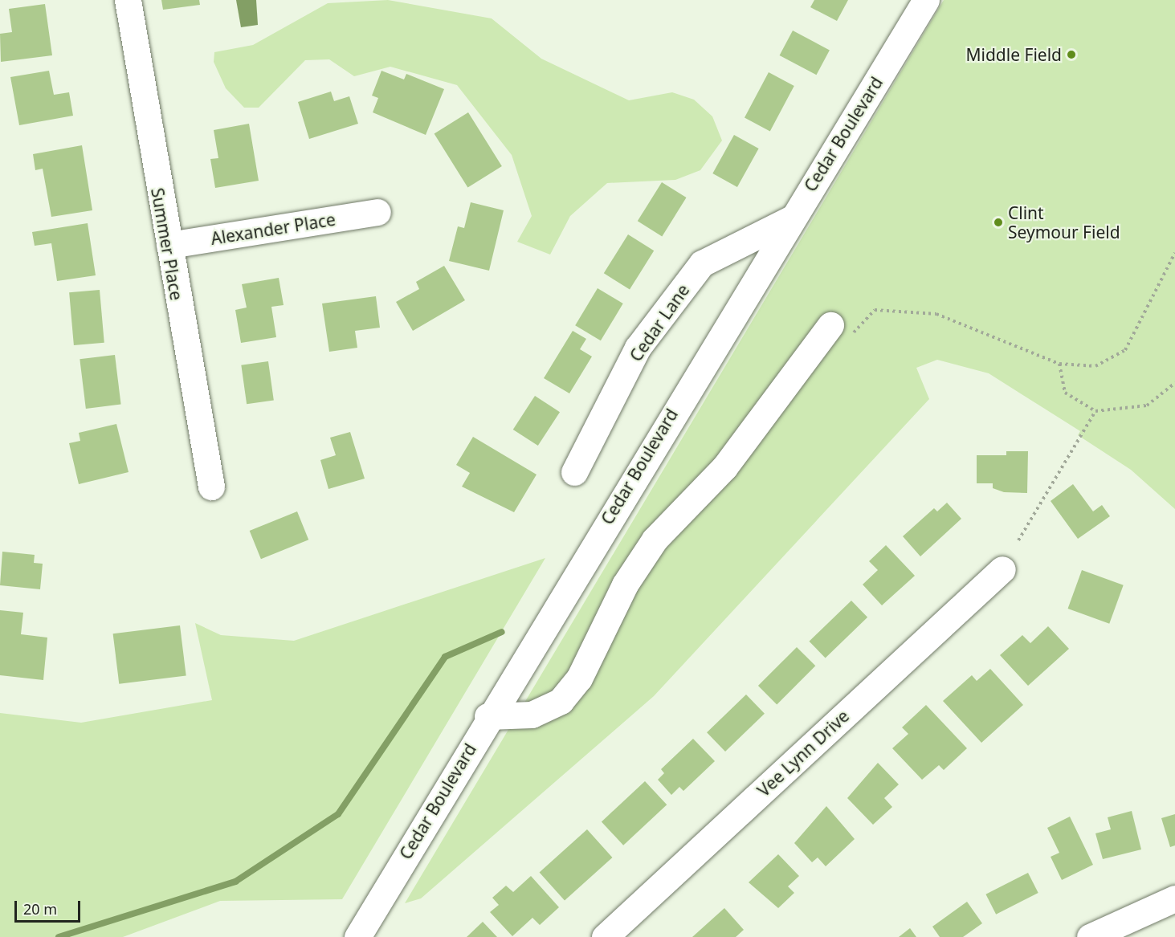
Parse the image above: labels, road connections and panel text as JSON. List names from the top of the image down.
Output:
{
  "streets": {
    "street": [
      "Cedar Boulevard",
      "Alexander Place",
      "Summer Place",
      "Cedar Lane",
      "Vee Lynn Drive"
    ]
  },
  "crossings": [
    ["Cedar Boulevard", "Cedar Lane"],
    ["Alexander Place", "Summer Place"]
  ],
  "places": ["Middle Field", "Clint Seymour Field"],
  "scale_bar": "20 m"
}
